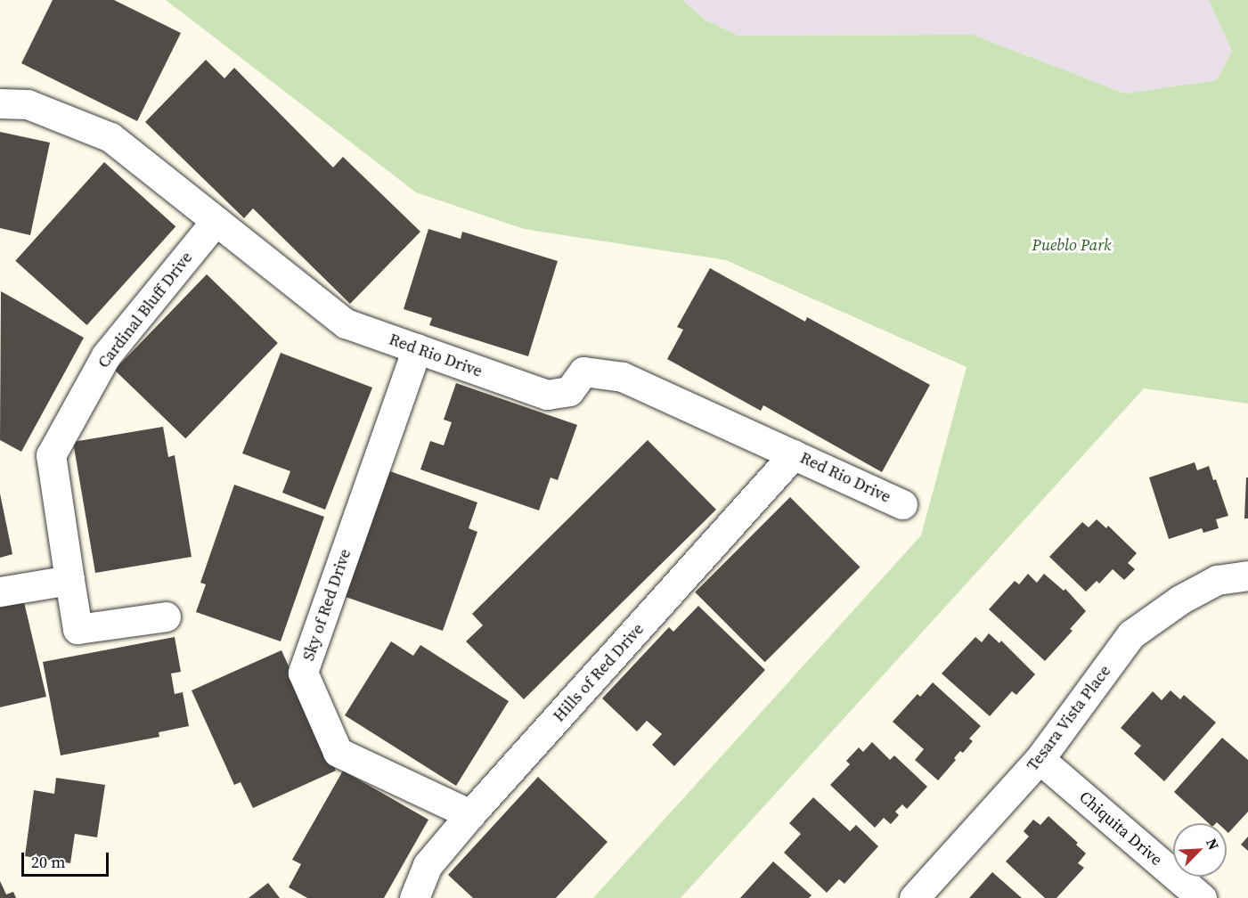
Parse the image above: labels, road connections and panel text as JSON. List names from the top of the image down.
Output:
{
  "streets": {
    "street": [
      "Cardinal Bluff Drive",
      "Red Rio Drive",
      "Sky of Red Drive",
      "Hills of Red Drive",
      "Tesara Vista Place",
      "Chiquita Drive"
    ]
  },
  "crossings": [
    ["Cardinal Bluff Drive", "Red Rio Drive"],
    ["Red Rio Drive", "Sky of Red Drive"],
    ["Red Rio Drive", "Hills of Red Drive"],
    ["Sky of Red Drive", "Hills of Red Drive"],
    ["Tesara Vista Place", "Chiquita Drive"]
  ],
  "parks": ["Pueblo Park"],
  "scale_bar": "20 m",
  "north": "top right"
}
